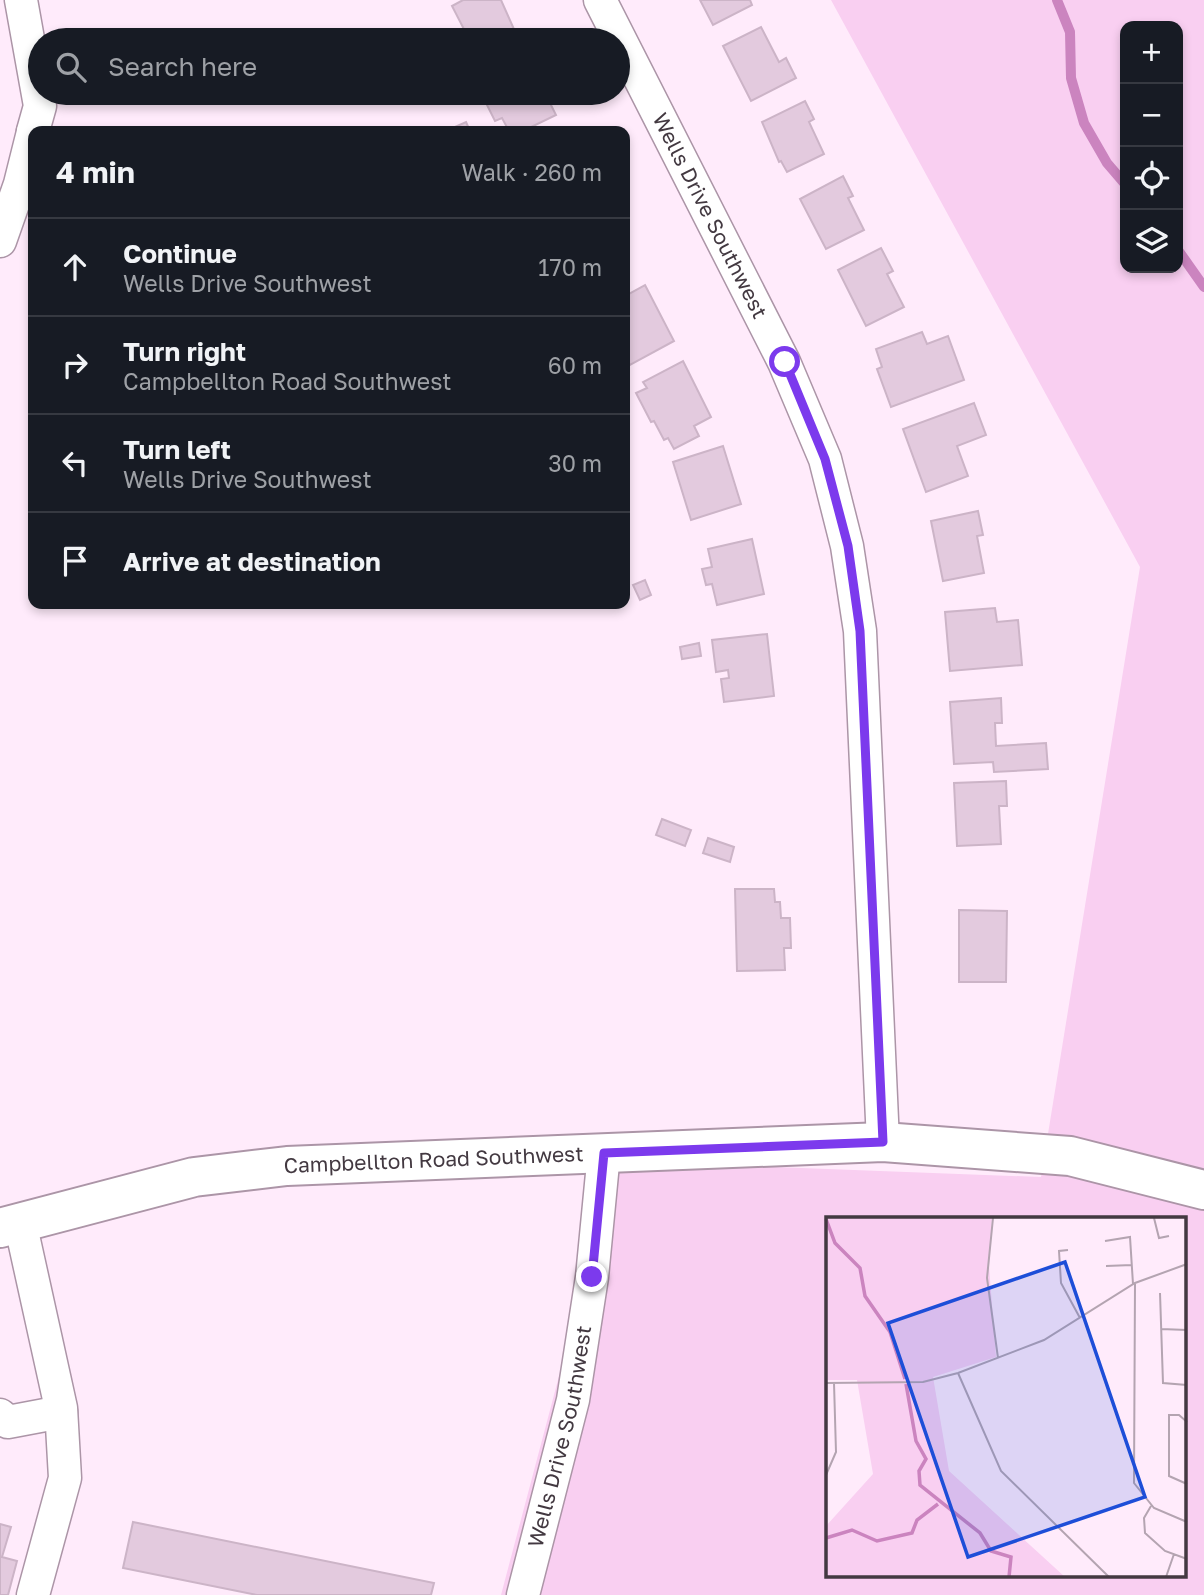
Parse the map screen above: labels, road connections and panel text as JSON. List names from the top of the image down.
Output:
{
  "streets": {
    "main road": ["Campbellton Road Southwest"],
    "street": ["Wells Drive Southwest"]
  },
  "crossings": [
    ["Wells Drive Southwest", "Campbellton Road Southwest"]
  ],
  "page": {
    "map_buttons": ["+", "−"],
    "search": "Search here",
    "heading": ["4 min", "Walk · 260 m"],
    "list": [
      ["Continue", "Wells Drive Southwest", "170 m"],
      ["Turn right", "Campbellton Road Southwest", "60 m"],
      ["Turn left", "Wells Drive Southwest", "30 m"],
      "Arrive at destination"
    ]
  }
}
